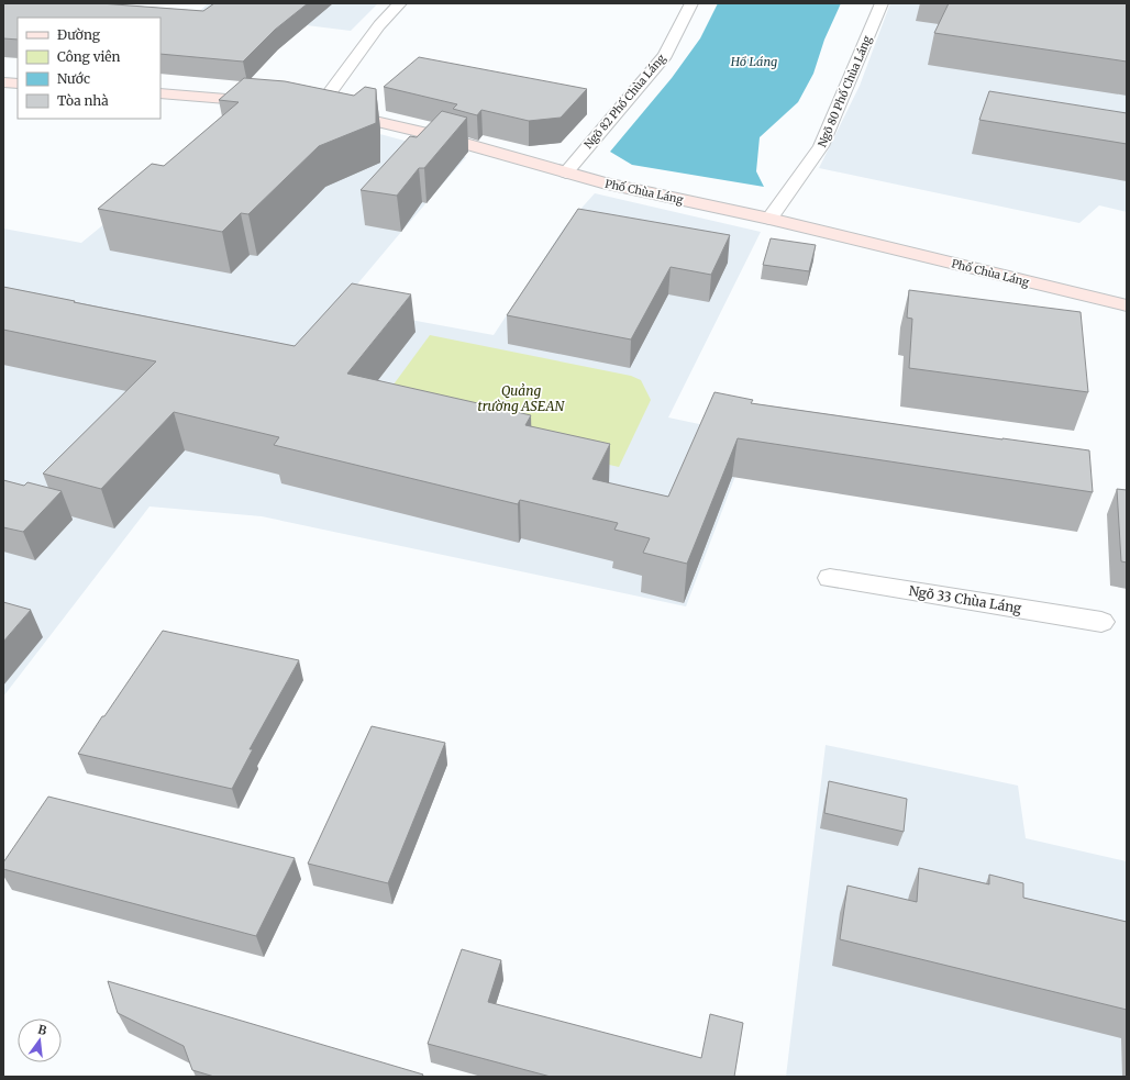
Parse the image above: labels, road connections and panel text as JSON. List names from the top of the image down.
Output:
{
  "streets": {
    "street": [
      "Ngõ 80 Phố Chùa Láng",
      "Ngõ 82 Phố Chùa Láng",
      "Phố Chùa Láng",
      "Ngõ 33 Chùa Láng"
    ]
  },
  "crossings": [
    ["Ngõ 80 Phố Chùa Láng", "Phố Chùa Láng"],
    ["Ngõ 82 Phố Chùa Láng", "Phố Chùa Láng"]
  ],
  "water": ["Hồ Láng"],
  "parks": ["Quảng trường ASEAN"],
  "legend": [
    "Đường",
    "Công viên",
    "Nước",
    "Tòa nhà"
  ],
  "north": "top"
}
